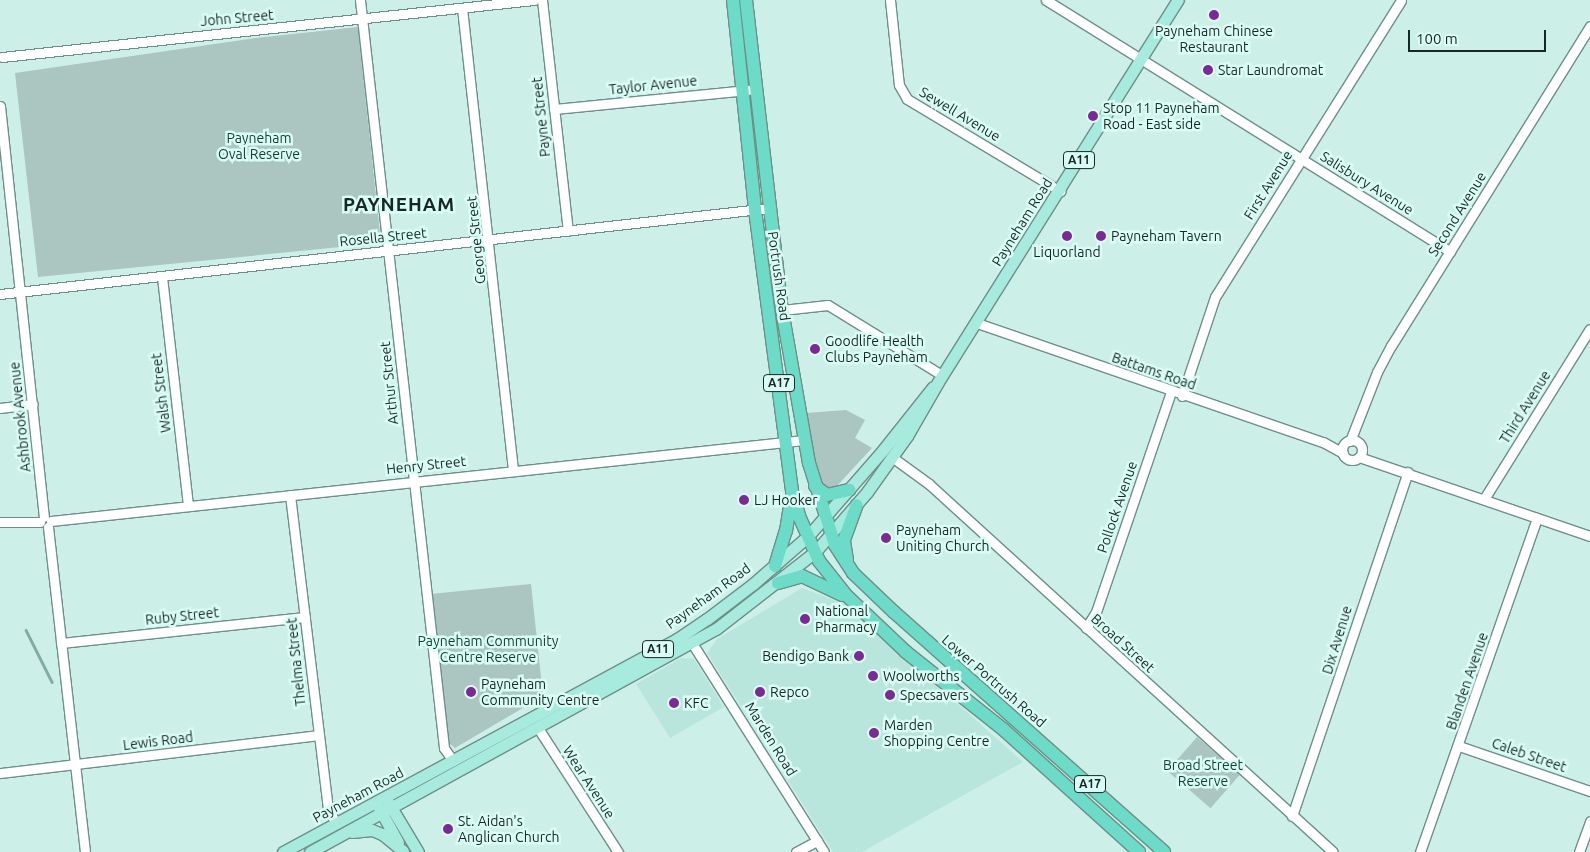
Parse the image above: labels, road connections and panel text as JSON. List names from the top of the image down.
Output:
{
  "streets": {
    "highway": ["Portrush Road", "A17", "Lower Portrush Road"],
    "main road": ["A11", "Payneham Road"],
    "street": [
      "John Street",
      "Taylor Avenue",
      "Sewell Avenue",
      "Payne Street",
      "Salisbury Avenue",
      "First Avenue",
      "Second Avenue",
      "Rosella Street",
      "George Street",
      "Battams Road",
      "Arthur Street",
      "Walsh Street",
      "Third Avenue",
      "Ashbrook Avenue",
      "Henry Street",
      "Pollock Avenue",
      "Ruby Street",
      "Dix Avenue",
      "Broad Street",
      "Thelma Street",
      "Blanden Avenue",
      "Marden Road",
      "Lewis Road",
      "Caleb Street",
      "Wear Avenue"
    ]
  },
  "crossings": [
    ["John Street", "George Street"],
    ["John Street", "Arthur Street"],
    ["Taylor Avenue", "Payne Street"],
    ["Taylor Avenue", "Portrush Road"],
    ["Sewell Avenue", "Payneham Road"],
    ["Payne Street", "Rosella Street"],
    ["Salisbury Avenue", "First Avenue"],
    ["Salisbury Avenue", "Second Avenue"],
    ["Salisbury Avenue", "Payneham Road"],
    ["First Avenue", "Battams Road"],
    ["Second Avenue", "Battams Road"],
    ["Payneham Road", "Portrush Road"],
    ["Payneham Road", "Battams Road"],
    ["Payneham Road", "Arthur Street"],
    ["Payneham Road", "A17"],
    ["Payneham Road", "Broad Street"],
    ["Payneham Road", "Thelma Street"],
    ["Payneham Road", "Lower Portrush Road"],
    ["Payneham Road", "Marden Road"],
    ["Payneham Road", "Wear Avenue"],
    ["Rosella Street", "George Street"],
    ["Rosella Street", "Portrush Road"],
    ["Rosella Street", "Arthur Street"],
    ["Rosella Street", "Walsh Street"],
    ["Rosella Street", "Ashbrook Avenue"],
    ["George Street", "Henry Street"],
    ["Portrush Road", "A17"],
    ["Portrush Road", "Henry Street"],
    ["Portrush Road", "Lower Portrush Road"],
    ["Battams Road", "Pollock Avenue"],
    ["Arthur Street", "Henry Street"],
    ["Walsh Street", "Henry Street"],
    ["Ashbrook Avenue", "Henry Street"],
    ["Ashbrook Avenue", "Ruby Street"],
    ["Ashbrook Avenue", "Lewis Road"],
    ["Henry Street", "Thelma Street"],
    ["Pollock Avenue", "Broad Street"],
    ["Ruby Street", "Thelma Street"],
    ["Dix Avenue", "Broad Street"],
    ["Thelma Street", "Lewis Road"],
    ["Blanden Avenue", "Caleb Street"]
  ],
  "districts": ["PAYNEHAM"],
  "parks": ["Payneham Oval Reserve", "Payneham Community Centre Reserve", "Broad Street Reserve"],
  "places": [
    "Payneham Chinese Restaurant",
    "Star Laundromat",
    "Stop 11 Payneham Road - East side",
    "Liquorland",
    "Payneham Tavern",
    "Goodlife Health Clubs Payneham",
    "LJ Hooker",
    "Payneham Uniting Church",
    "National Pharmacy",
    "Bendigo Bank",
    "Woolworths",
    "Payneham Community Centre",
    "Repco",
    "Specsavers",
    "KFC",
    "Marden Shopping Centre",
    "St. Aidan's Anglican Church"
  ],
  "scale_bar": "100 m"
}
